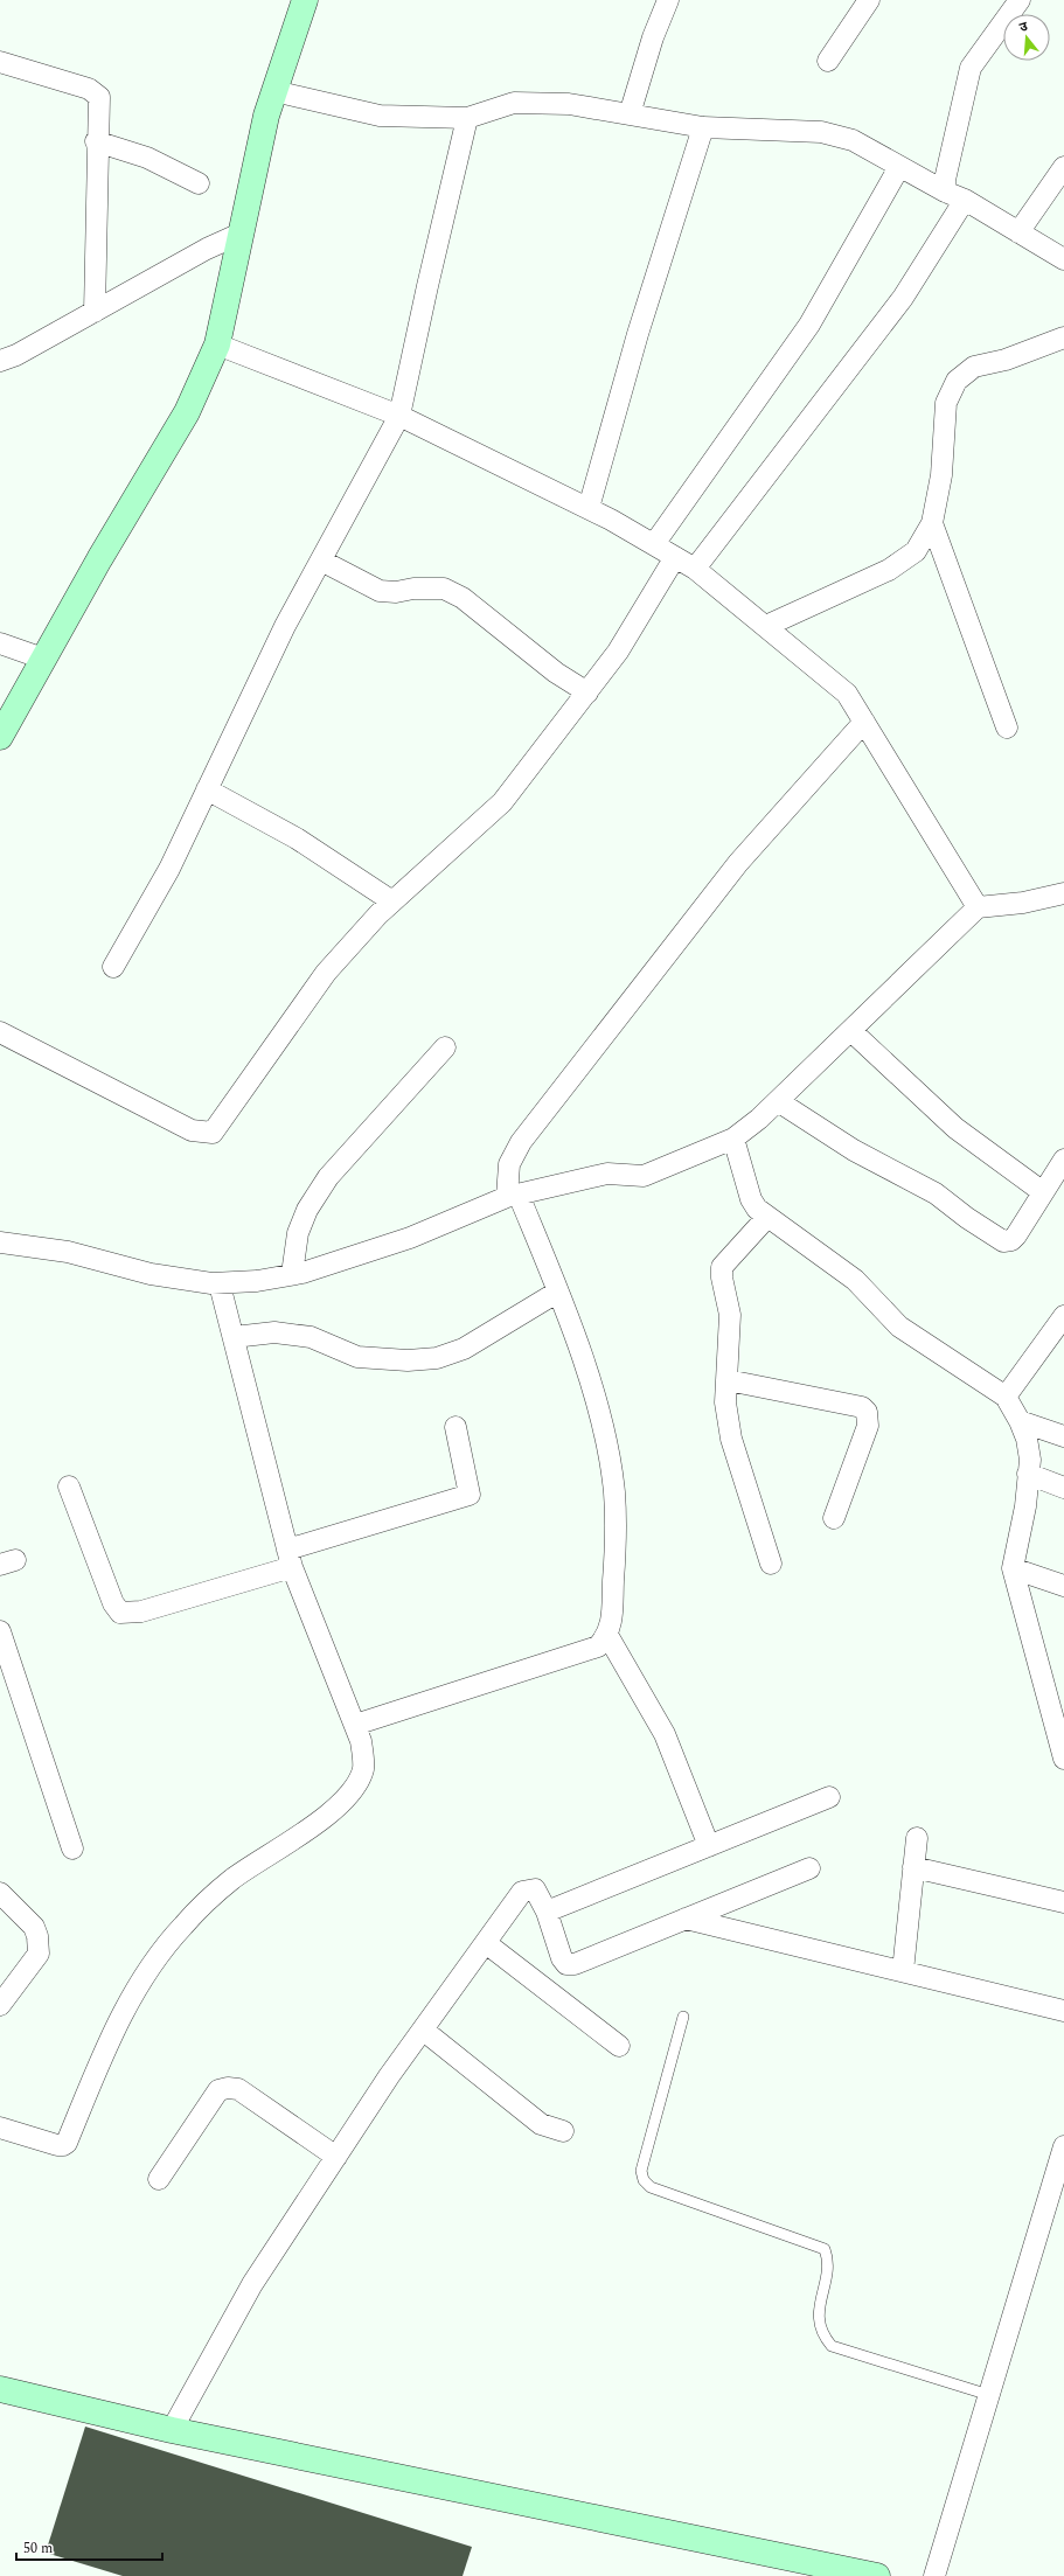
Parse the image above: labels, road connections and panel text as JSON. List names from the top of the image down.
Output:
{
  "scale_bar": "50 m",
  "north": "top"
}
